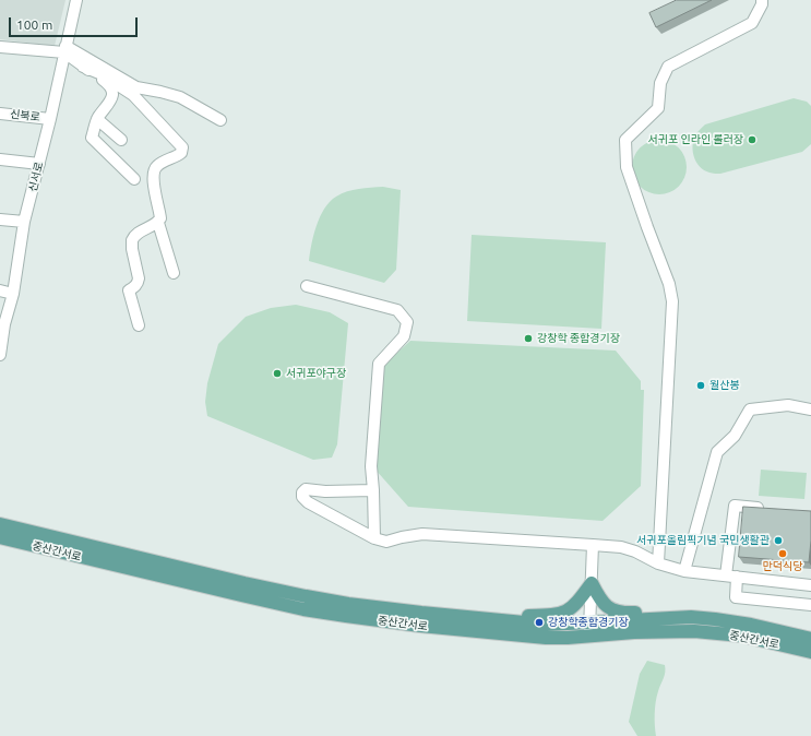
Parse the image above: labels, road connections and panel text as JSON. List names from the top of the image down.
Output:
{
  "streets": {
    "main road": ["중산간서로"],
    "street": ["신북로", "신서로"]
  },
  "crossings": [
    ["신북로", "신서로"]
  ],
  "places": [
    "서귀포 인라인 롤러장",
    "강창학 종합경기장",
    "서귀포야구장",
    "월산봉",
    "서귀포올림픽기념 국민생활관",
    "만덕식당",
    "강창학종합경기장"
  ],
  "scale_bar": "100 m"
}
